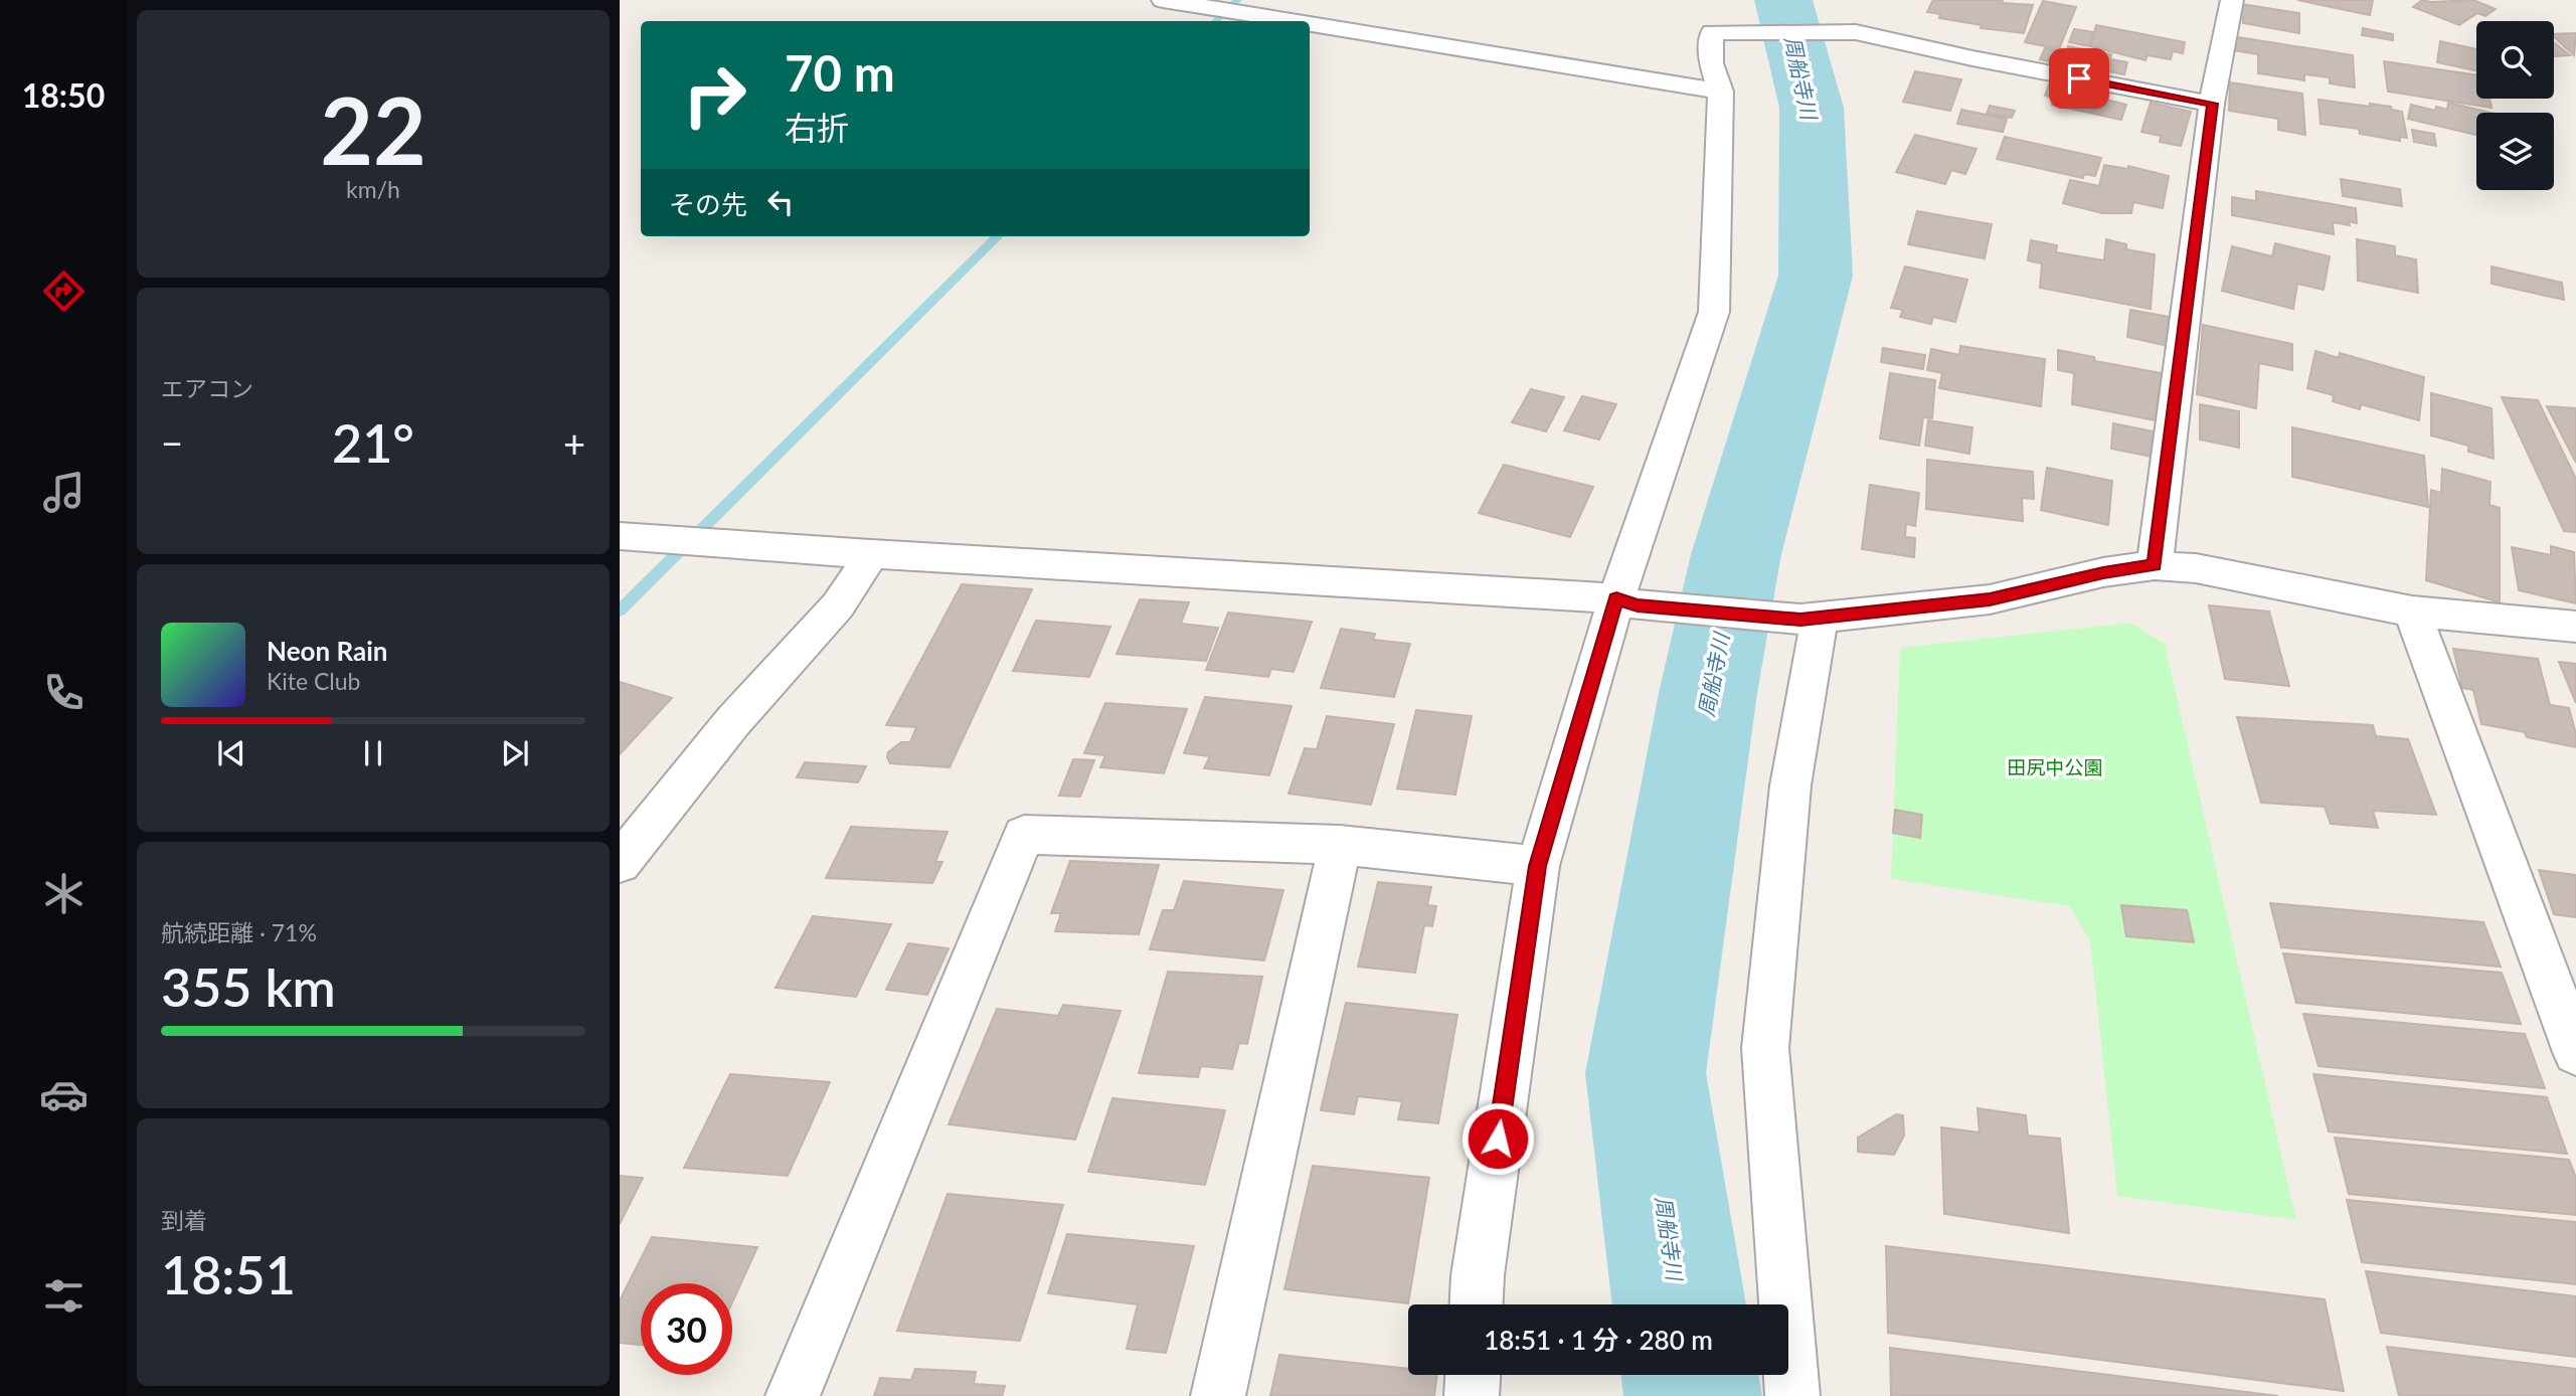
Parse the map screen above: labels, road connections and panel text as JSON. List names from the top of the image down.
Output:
{
  "water": ["周船寺川"],
  "parks": ["田尻中公園"],
  "page": {
    "tabs": "18:50",
    "tile": [
      ["22", "km/h"],
      "エアコン",
      ["航続距離 · 71%", "355 km"],
      ["到着", "18:51"]
    ],
    "turn": ["70 m", "右折"],
    "then": "その先",
    "heat": ["−", "21°", "+"],
    "song": ["Neon Rain", "Kite Club"],
    "limit": "30",
    "trip": "18:51 · 1 分 · 280 m"
  }
}
